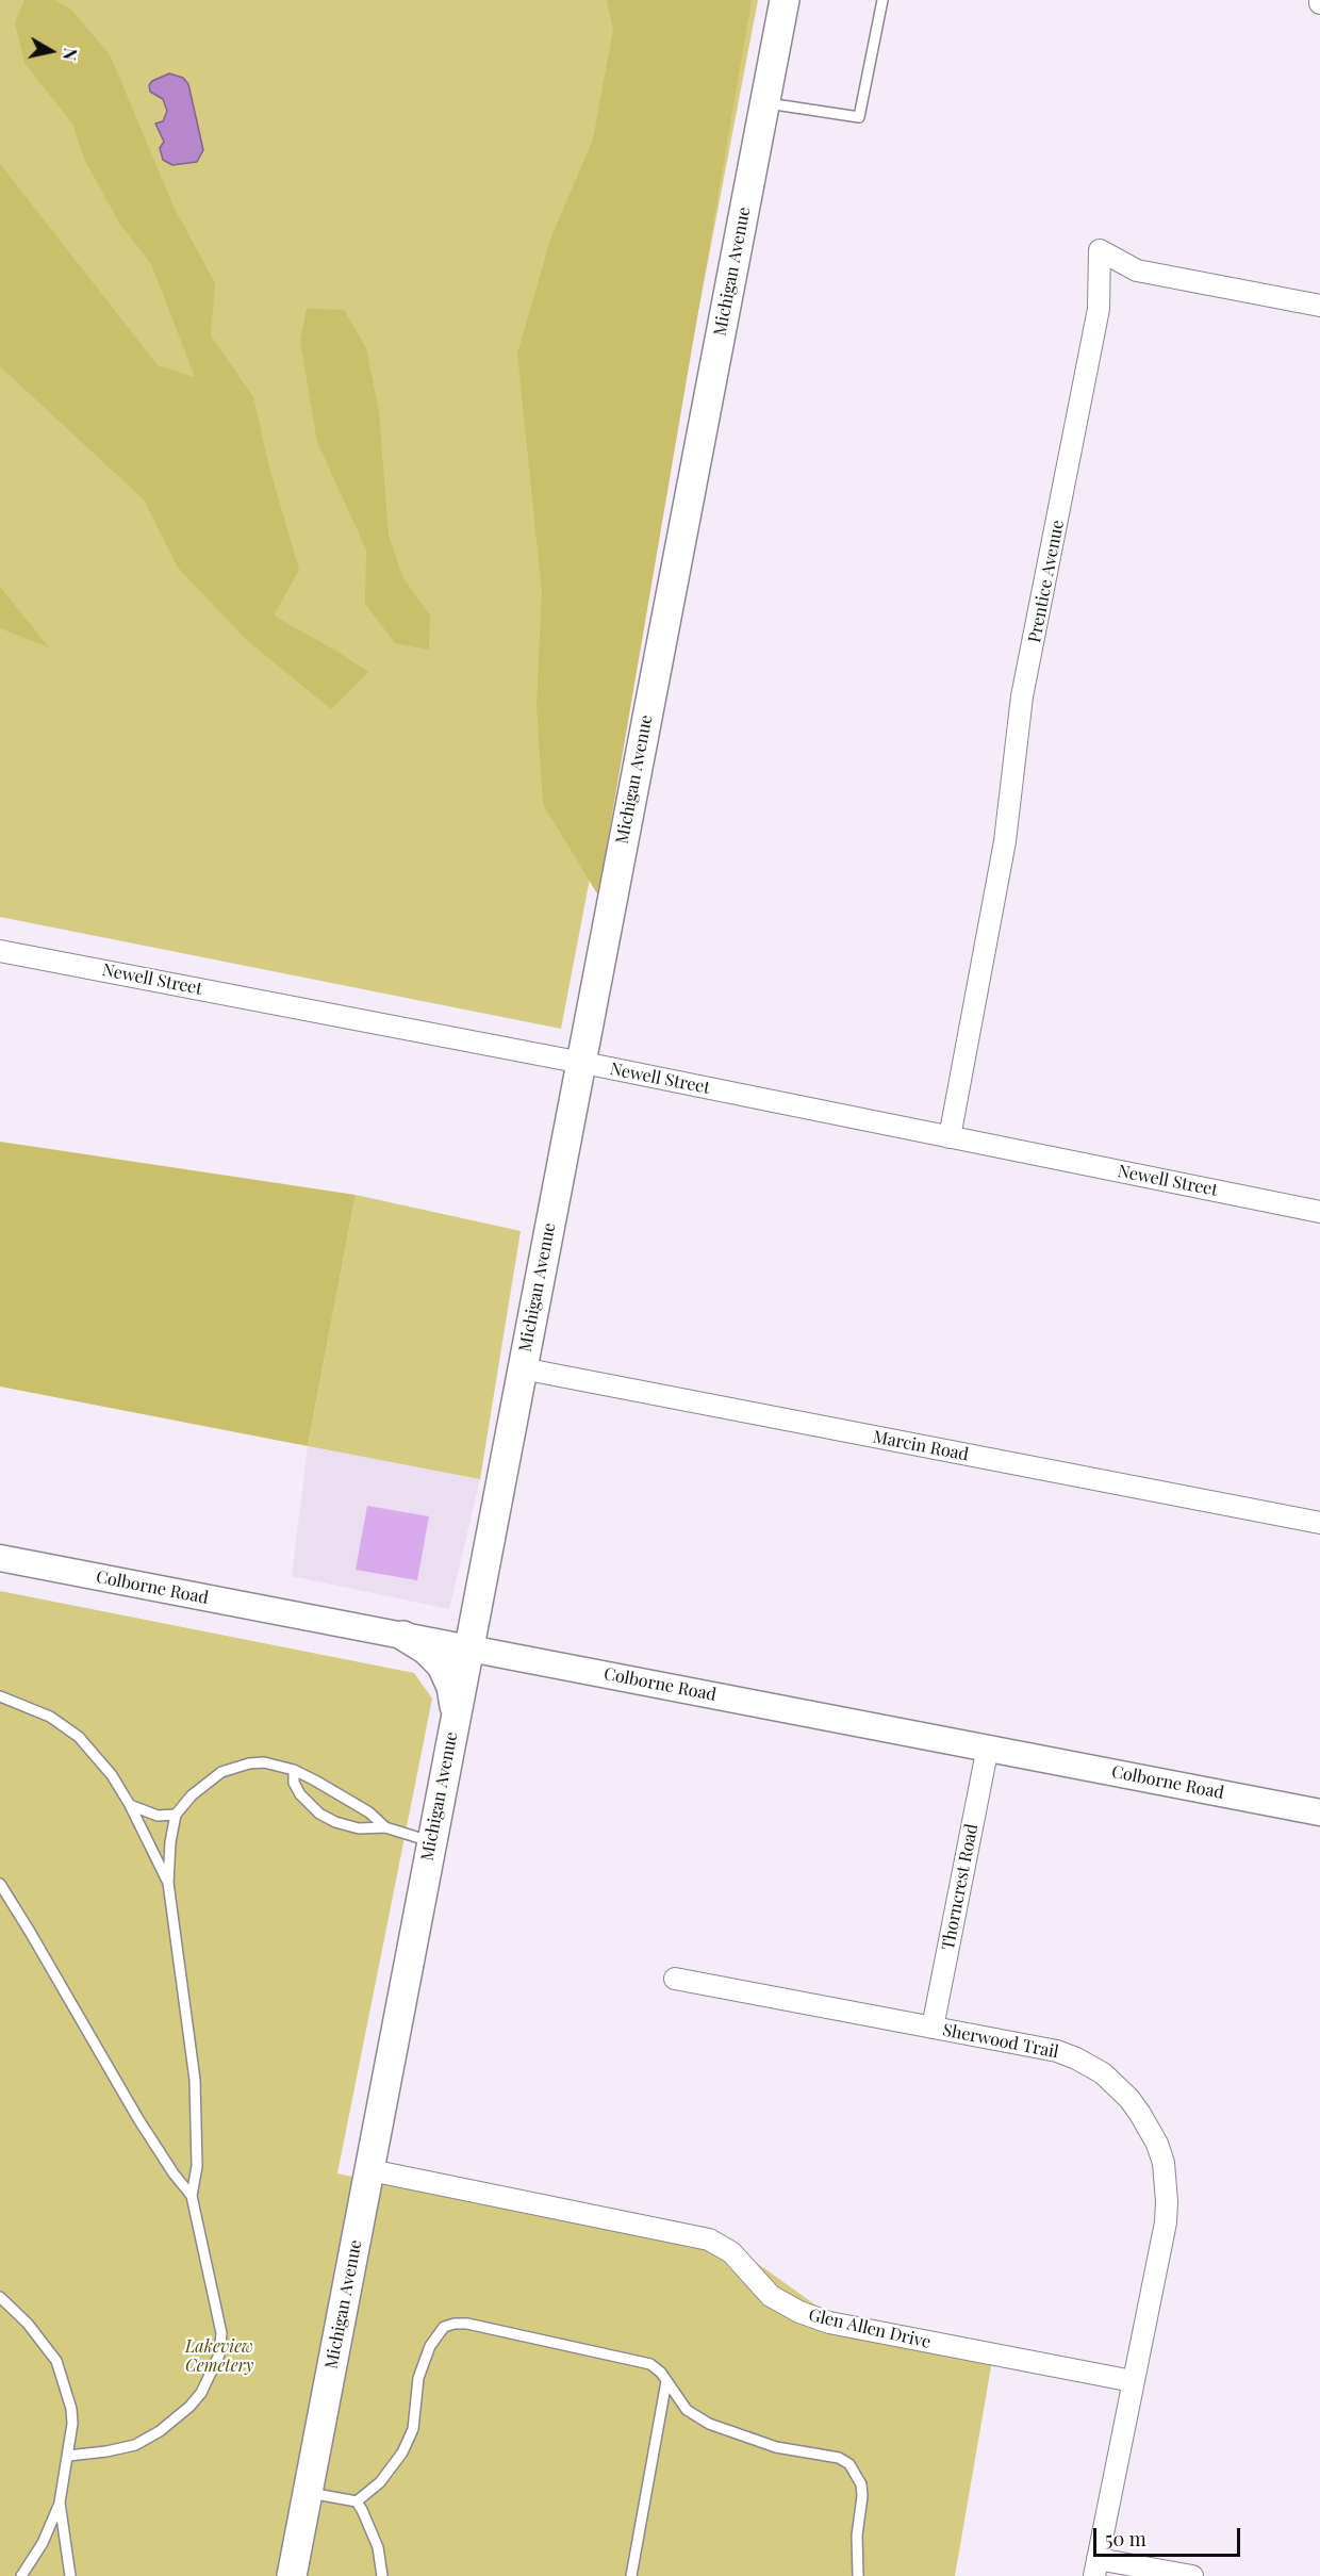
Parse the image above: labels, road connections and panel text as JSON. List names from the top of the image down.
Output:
{
  "streets": {
    "main road": ["Michigan Avenue"],
    "street": [
      "Prentice Avenue",
      "Newell Street",
      "Marcin Road",
      "Colborne Road",
      "Thorncrest Road",
      "Sherwood Trail",
      "Glen Allen Drive"
    ]
  },
  "crossings": [
    ["Michigan Avenue", "Newell Street"],
    ["Michigan Avenue", "Marcin Road"],
    ["Michigan Avenue", "Colborne Road"],
    ["Michigan Avenue", "Glen Allen Drive"],
    ["Prentice Avenue", "Newell Street"],
    ["Colborne Road", "Thorncrest Road"],
    ["Thorncrest Road", "Sherwood Trail"],
    ["Sherwood Trail", "Glen Allen Drive"]
  ],
  "parks": ["Lakeview Cemetery"],
  "scale_bar": "50 m",
  "north": "right"
}
